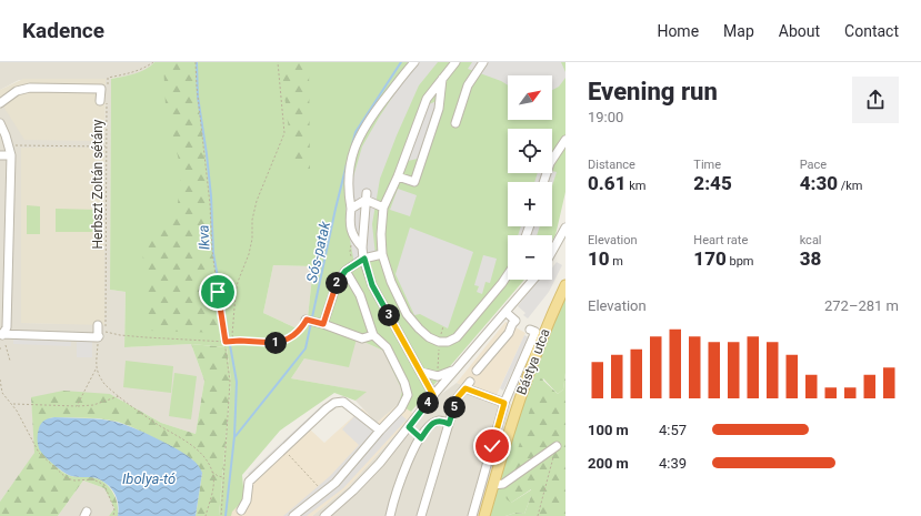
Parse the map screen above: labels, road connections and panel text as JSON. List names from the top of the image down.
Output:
{
  "streets": {
    "main road": ["Bástya utca"],
    "path": ["Herbszt Zoltán sétány"]
  },
  "water": ["Ikva", "Sós-patak", "Ibolya-tó"],
  "north": "top right",
  "page": {
    "header": "Kadence",
    "nav": [
      "Home",
      "Map",
      "About",
      "Contact"
    ],
    "heading": ["Evening run", "19:00"],
    "map_buttons": ["+", "−"],
    "stats": [
      ["Distance", "0.61 km"],
      ["Time", "2:45"],
      ["Pace", "4:30 /km"],
      ["Elevation", "10 m"],
      ["Heart rate", "170 bpm"],
      ["kcal", "38"]
    ],
    "pins": [
      "2",
      "3",
      "1",
      "4",
      "5"
    ],
    "chart": ["Elevation", "272–281 m"],
    "list": [
      {
        "name": "100 m",
        "note": "4:57"
      },
      {
        "name": "200 m",
        "note": "4:39"
      }
    ]
  }
}
